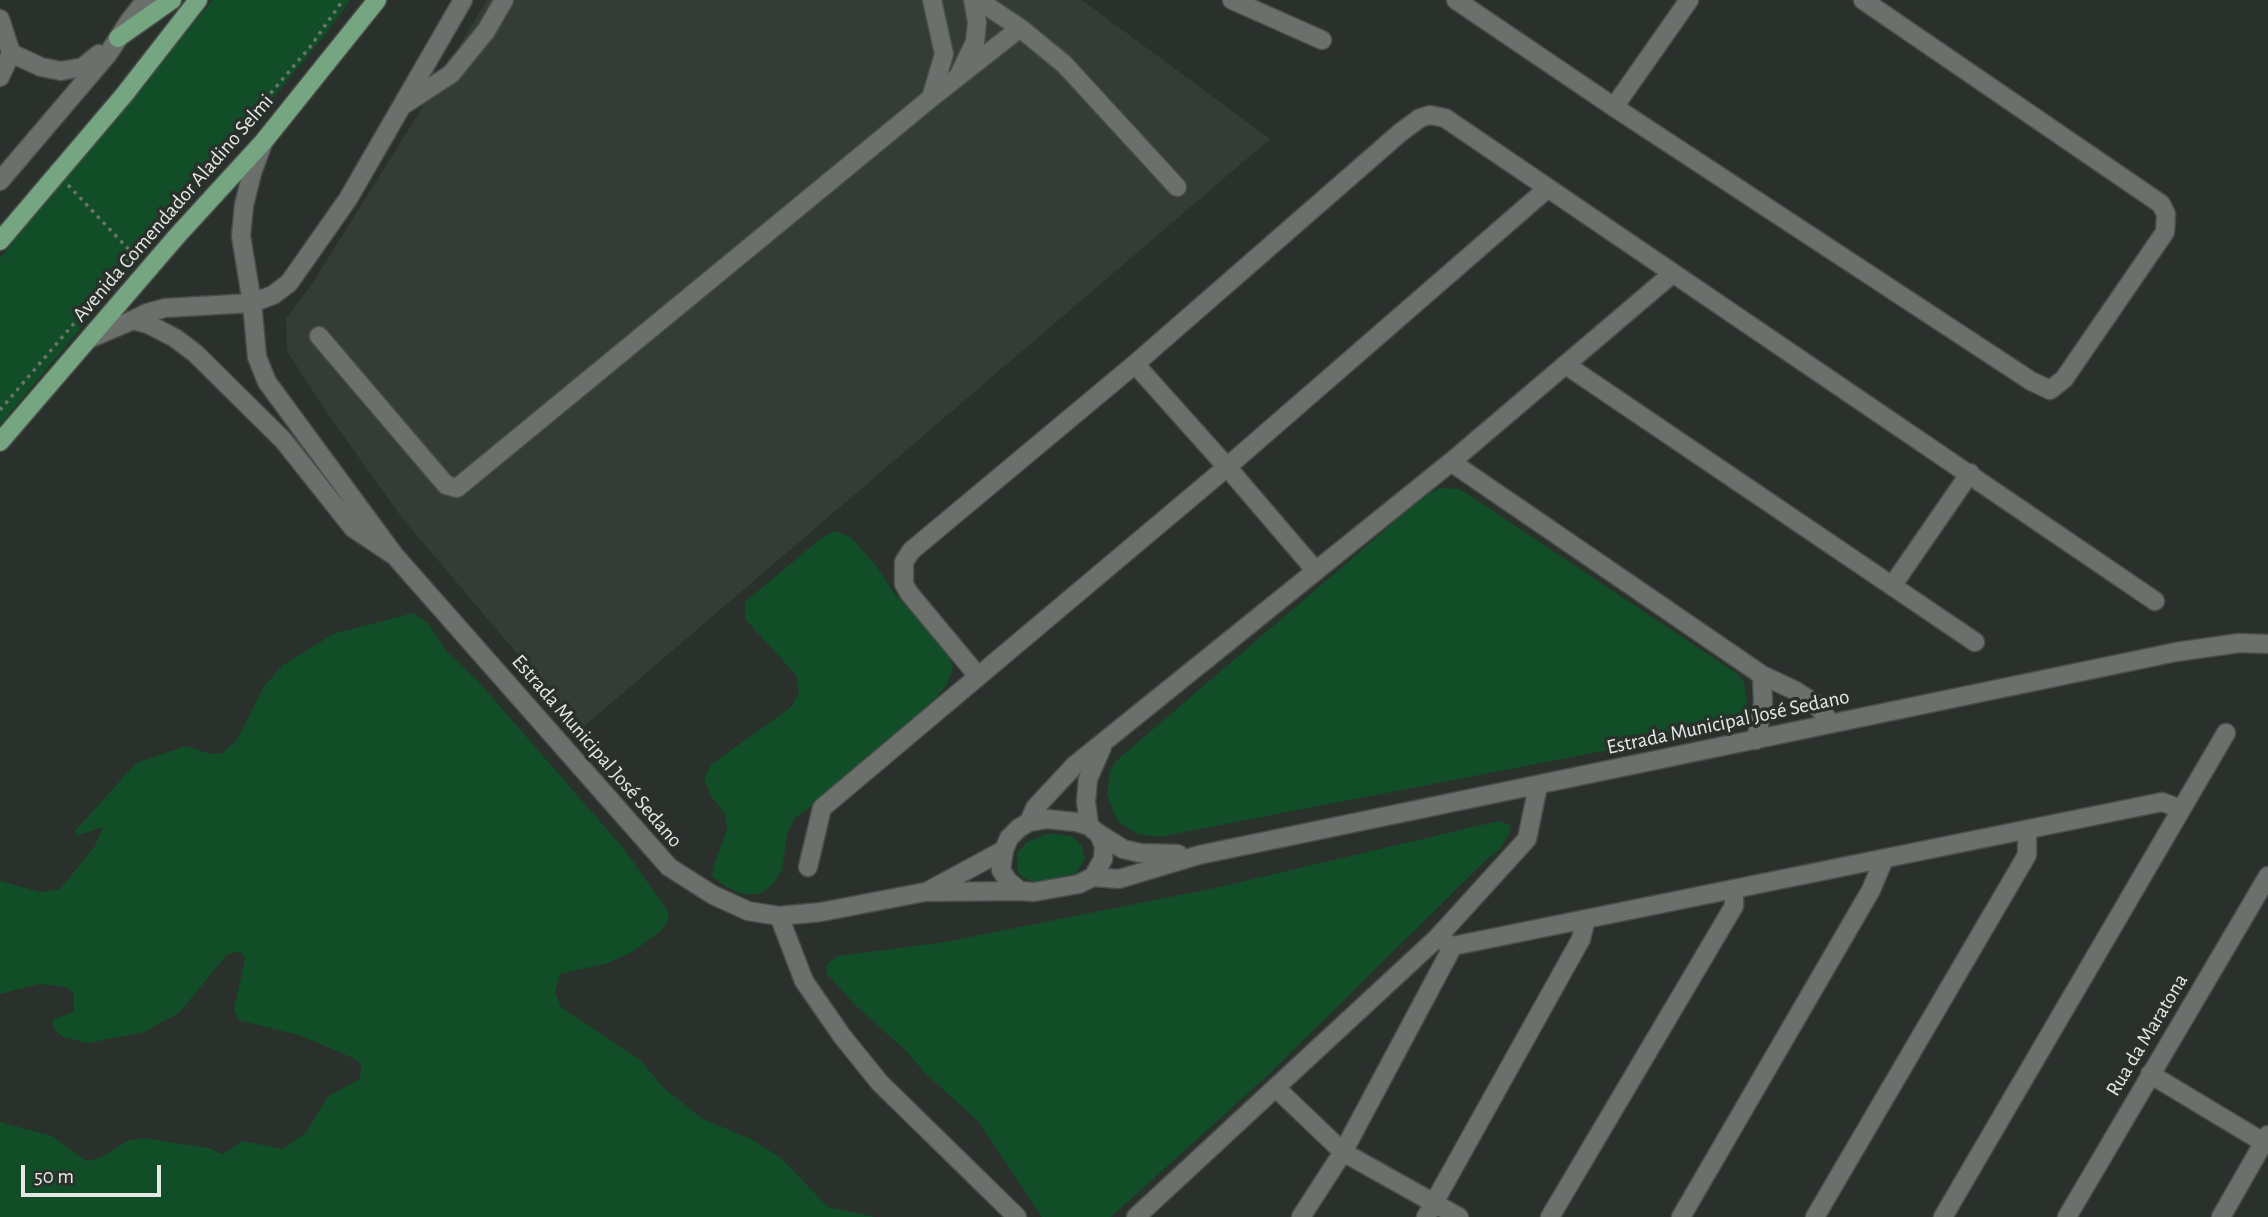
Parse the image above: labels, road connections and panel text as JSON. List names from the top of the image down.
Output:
{
  "streets": {
    "main road": ["Avenida Comendador Aladino Selmi"],
    "street": ["Estrada Municipal José Sedano", "Rua da Maratona"]
  },
  "crossings": [
    ["Avenida Comendador Aladino Selmi", "Estrada Municipal José Sedano"]
  ],
  "scale_bar": "50 m"
}
